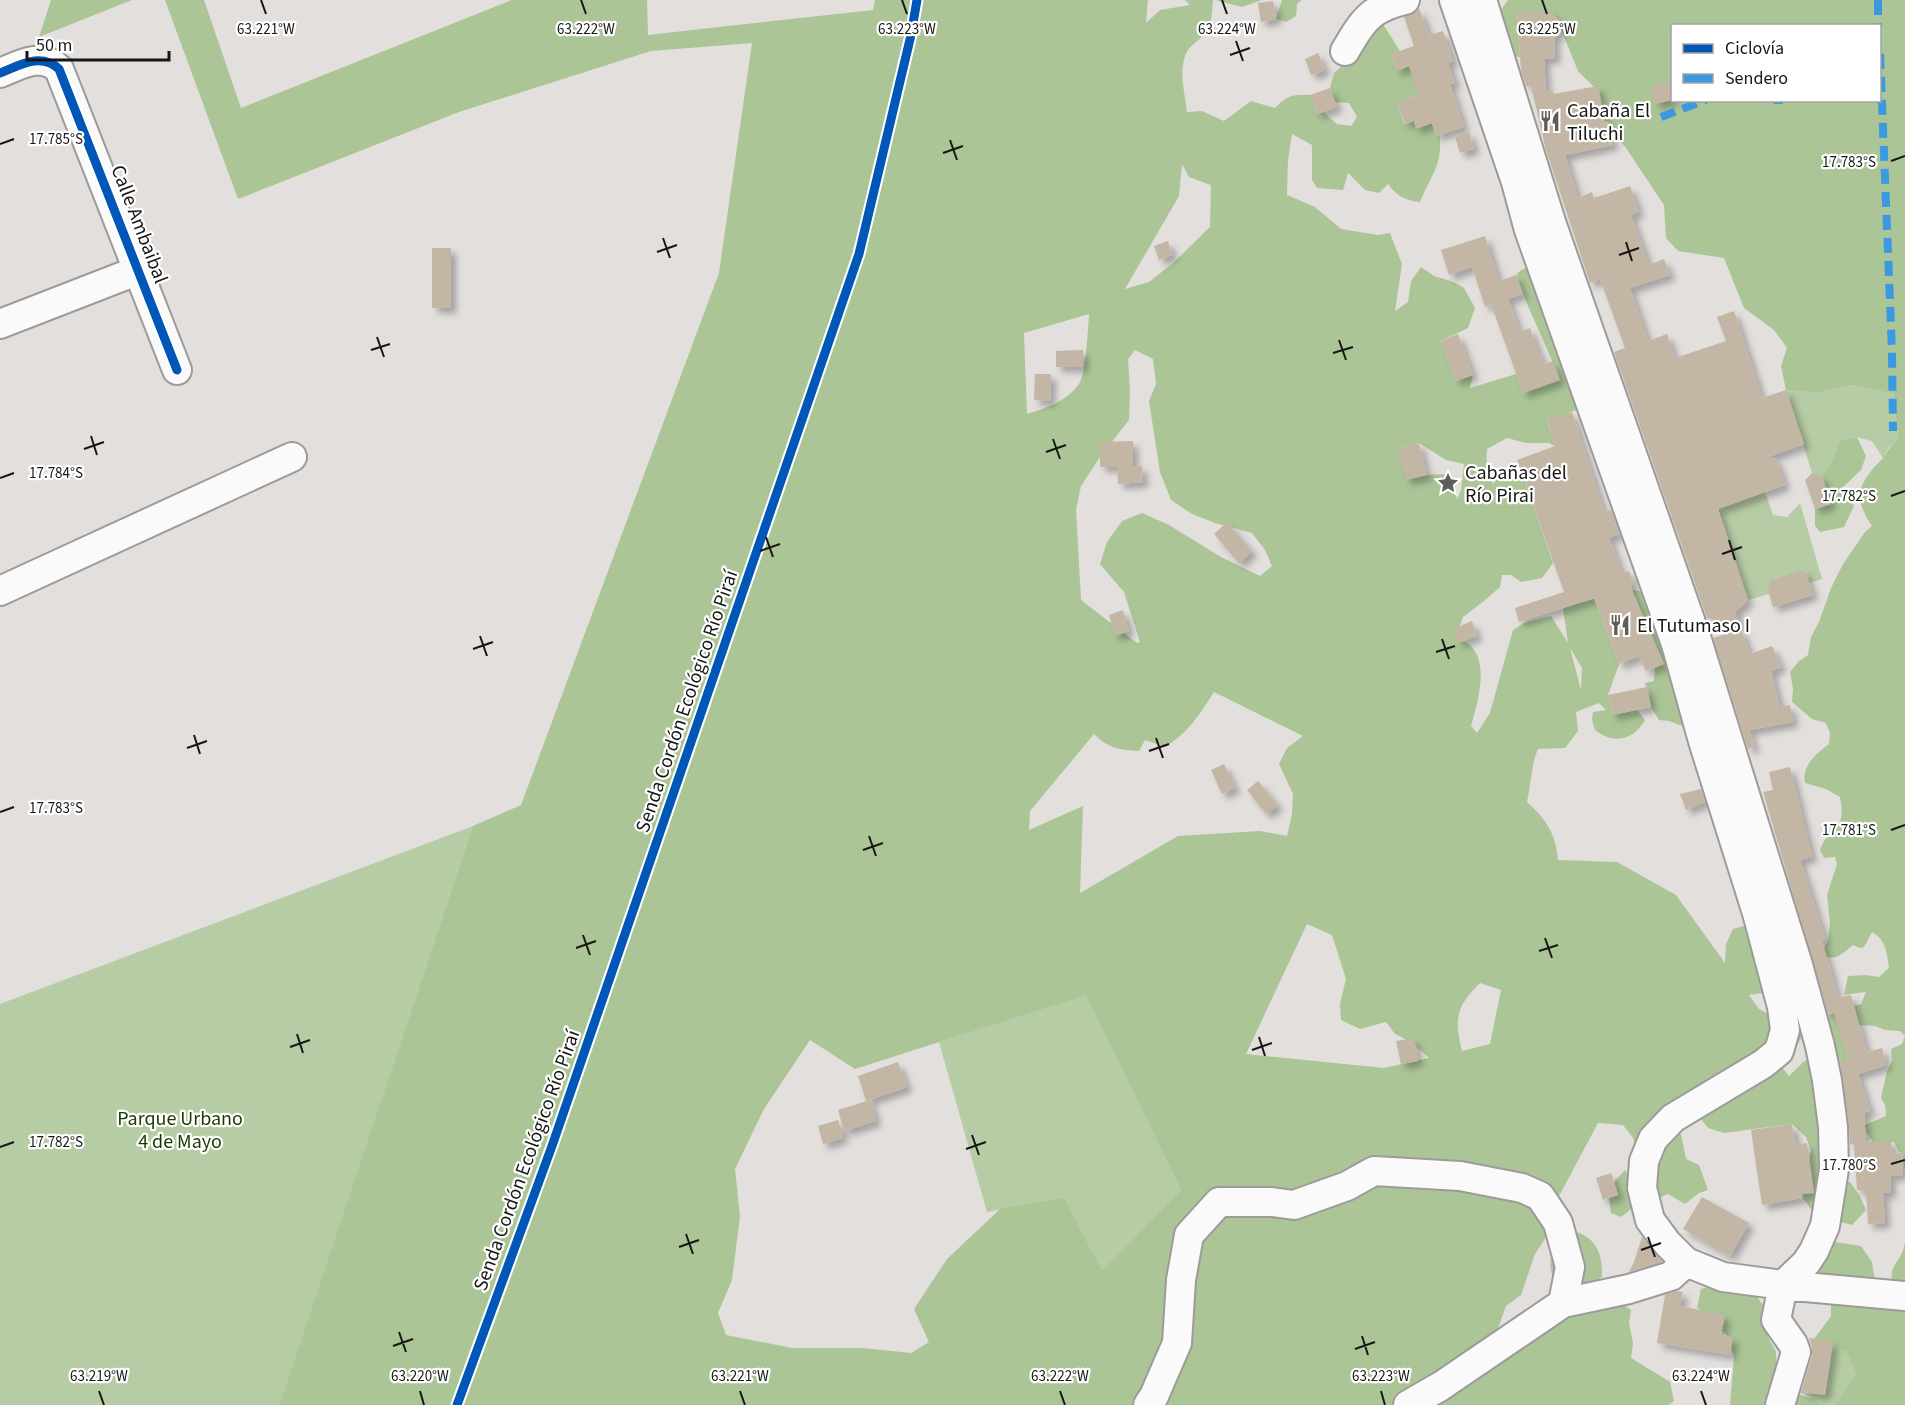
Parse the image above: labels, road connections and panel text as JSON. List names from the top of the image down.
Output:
{
  "streets": {
    "street": ["Calle Ambaibal"],
    "cycle path": ["Senda Cordón Ecológico Río Piraí"]
  },
  "parks": ["Parque Urbano 4 de Mayo"],
  "places": {
    "restaurant": ["Cabaña El Tiluchi", "El Tutumaso I"],
    "place": ["Cabañas del Río Pirai"]
  },
  "legend": ["Ciclovía", "Sendero"],
  "scale_bar": "50 m",
  "coordinates": [
    "63.221°W",
    "63.222°W",
    "63.223°W",
    "63.224°W",
    "63.225°W",
    "17.785°S",
    "17.783°S",
    "17.784°S",
    "17.782°S",
    "17.781°S",
    "17.780°S",
    "63.219°W",
    "63.220°W"
  ]
}
